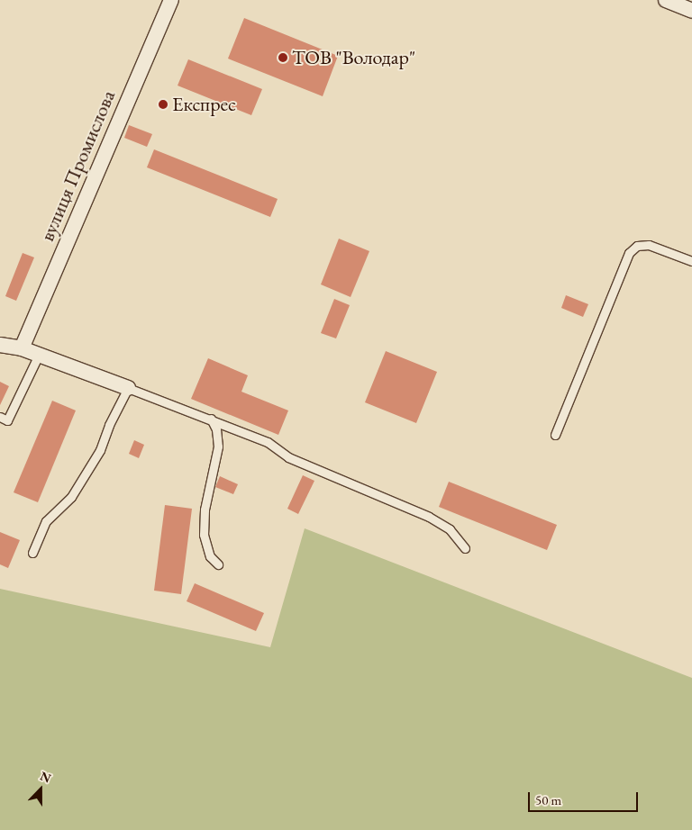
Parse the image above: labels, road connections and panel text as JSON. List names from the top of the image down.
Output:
{
  "streets": {
    "street": ["вулиця Промислова"]
  },
  "places": ["ТОВ \"Володар\"", "Експрес"],
  "scale_bar": "50 m",
  "north": "top"
}
